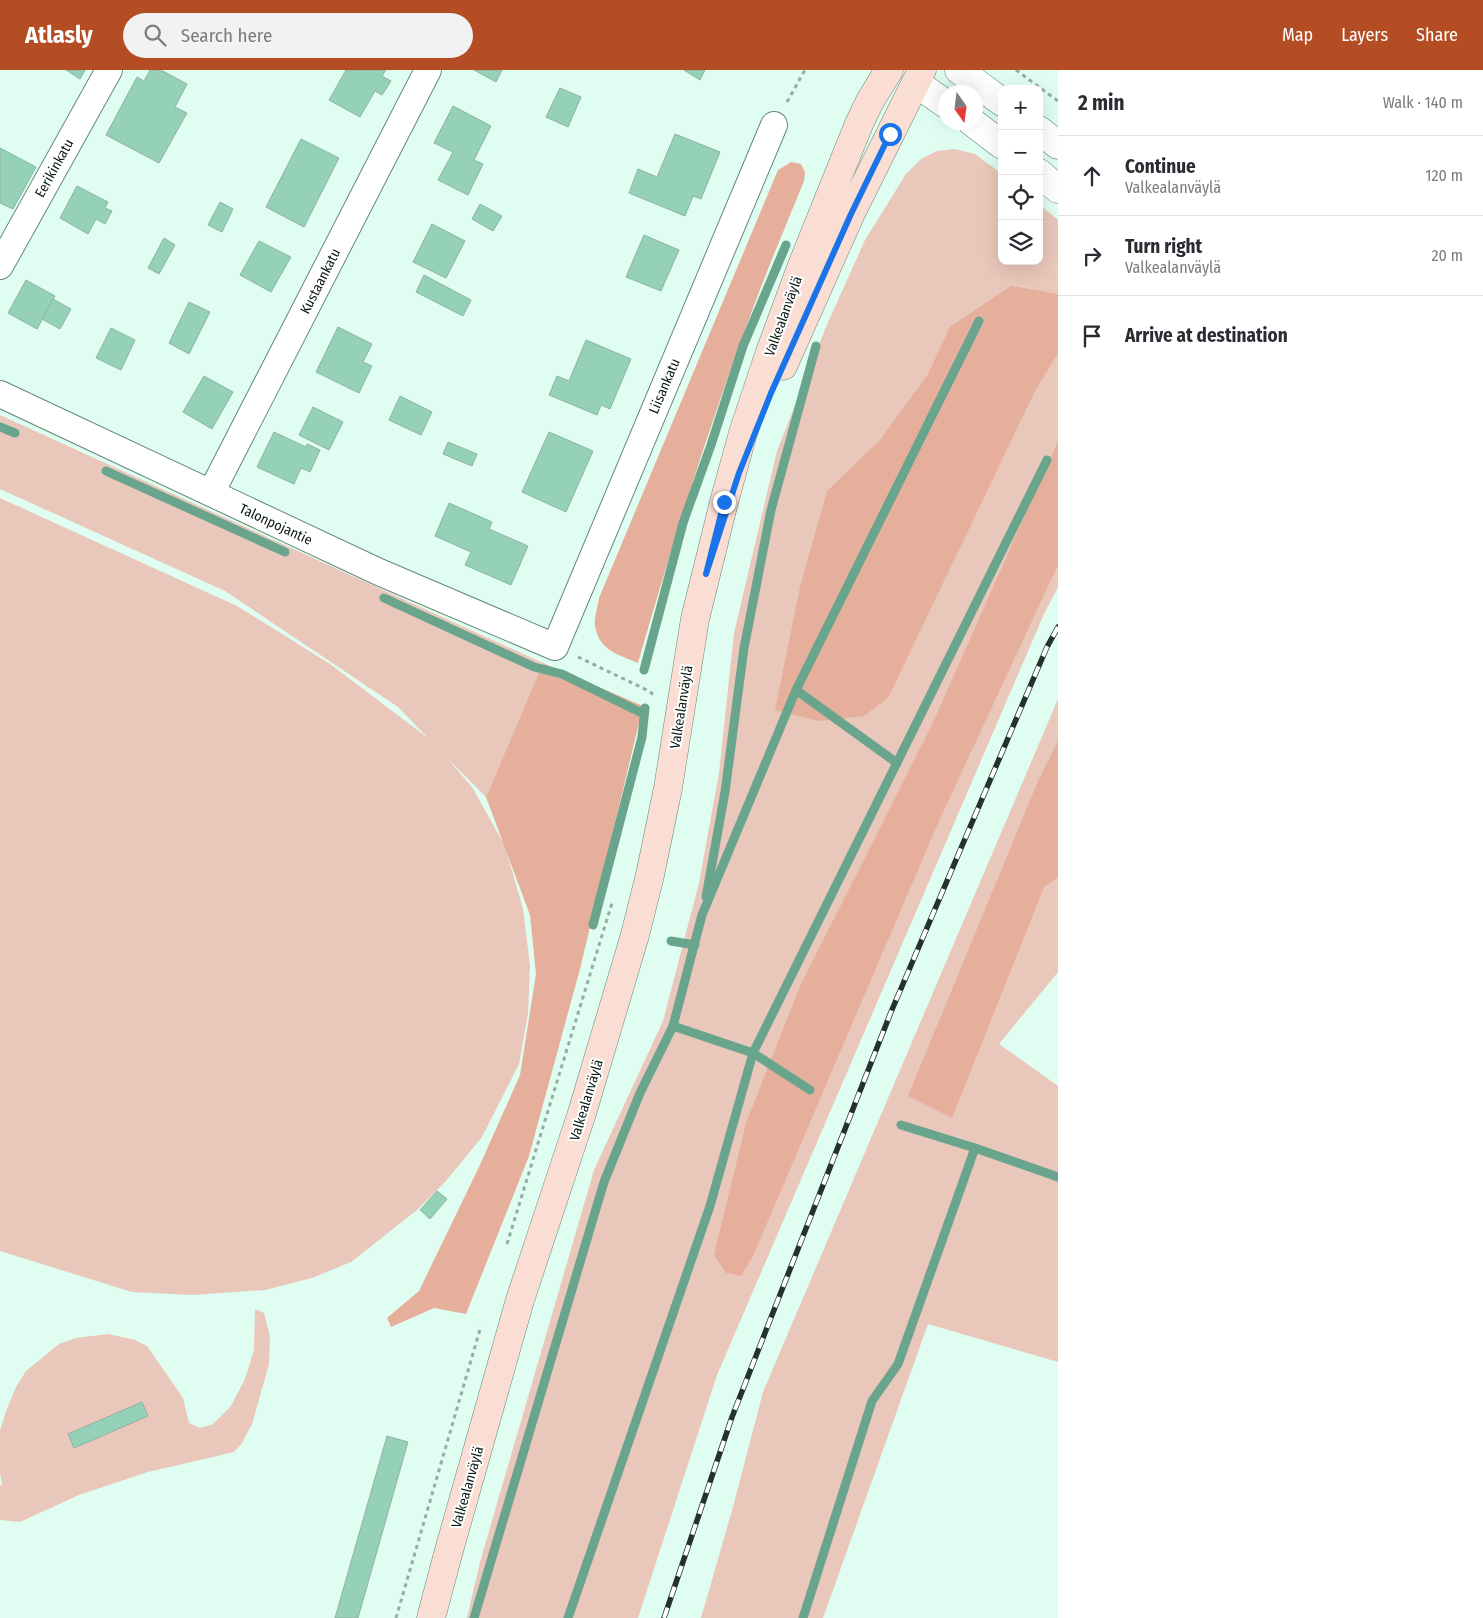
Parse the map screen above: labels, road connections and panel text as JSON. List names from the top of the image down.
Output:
{
  "streets": {
    "main road": ["Valkealanväylä"],
    "street": [
      "Eerikinkatu",
      "Kustaankatu",
      "Liisankatu",
      "Talonpojantie"
    ]
  },
  "crossings": [
    ["Kustaankatu", "Talonpojantie"],
    ["Liisankatu", "Talonpojantie"]
  ],
  "north": "bottom",
  "page": {
    "header": "Atlasly",
    "search": "Search here",
    "nav": ["Map", "Layers", "Share"],
    "heading": ["2 min", "Walk · 140 m"],
    "map_buttons": ["+", "−"],
    "list": [
      ["Continue", "Valkealanväylä", "120 m"],
      ["Turn right", "Valkealanväylä", "20 m"],
      "Arrive at destination"
    ]
  }
}
